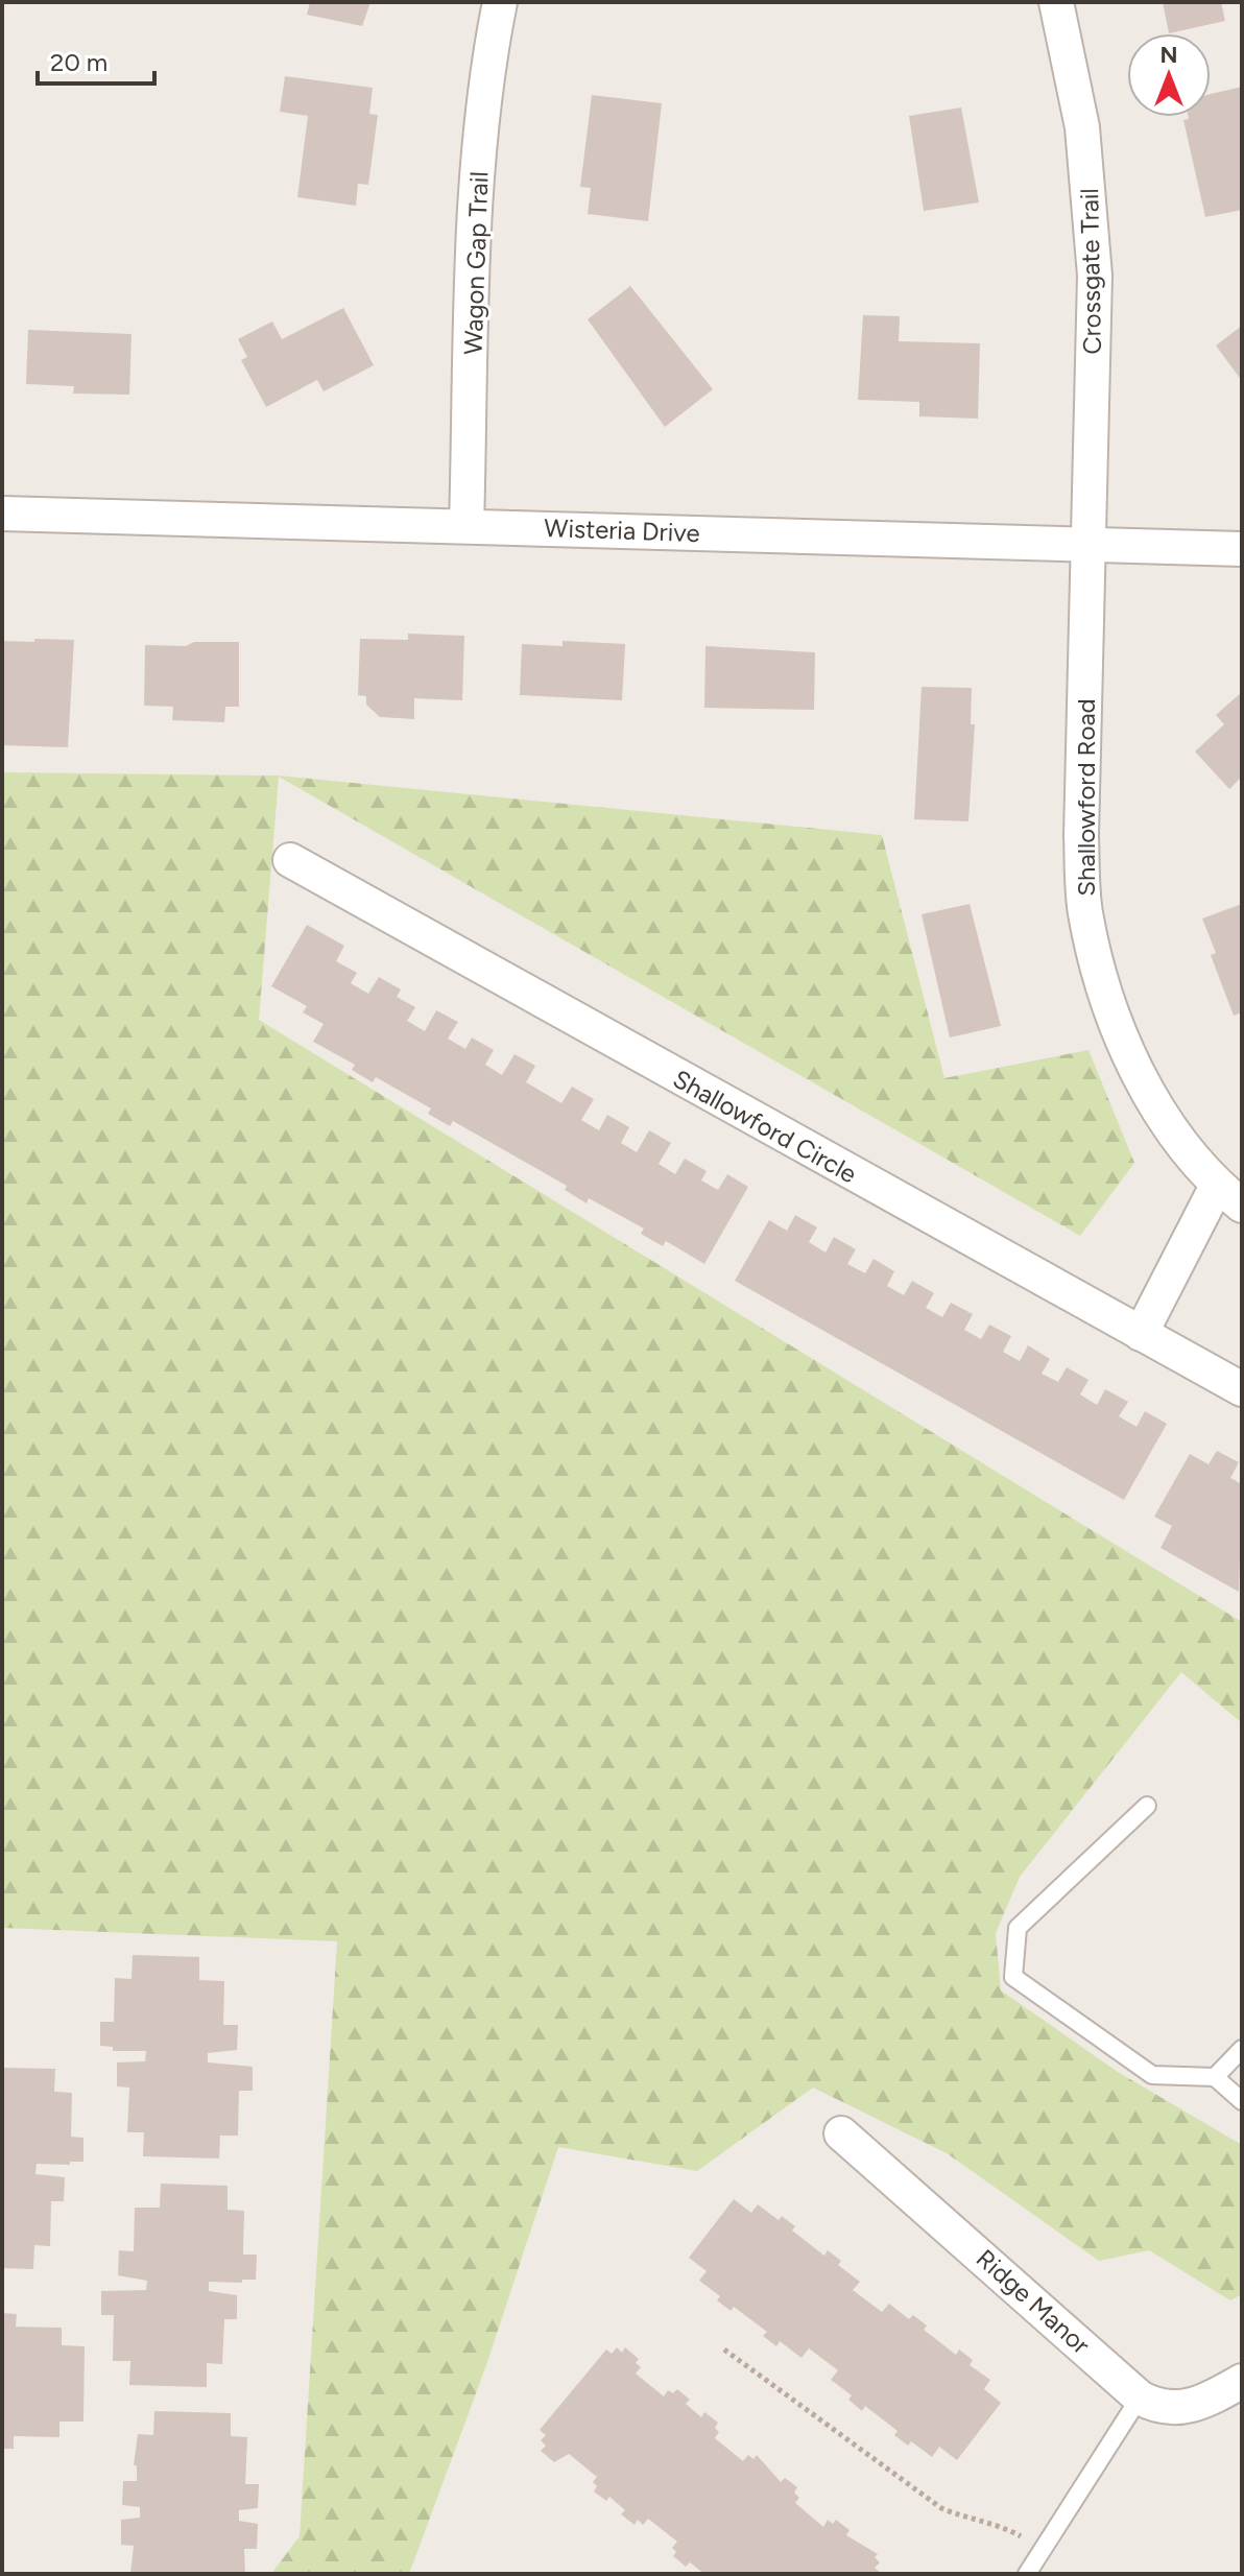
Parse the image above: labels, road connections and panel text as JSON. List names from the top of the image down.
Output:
{
  "streets": {
    "street": [
      "Wagon Gap Trail",
      "Crossgate Trail",
      "Wisteria Drive",
      "Shallowford Road",
      "Shallowford Circle",
      "Ridge Manor"
    ]
  },
  "crossings": [
    ["Wagon Gap Trail", "Wisteria Drive"],
    ["Crossgate Trail", "Wisteria Drive"],
    ["Crossgate Trail", "Shallowford Road"],
    ["Wisteria Drive", "Shallowford Road"]
  ],
  "scale_bar": "20 m",
  "north": "top"
}
